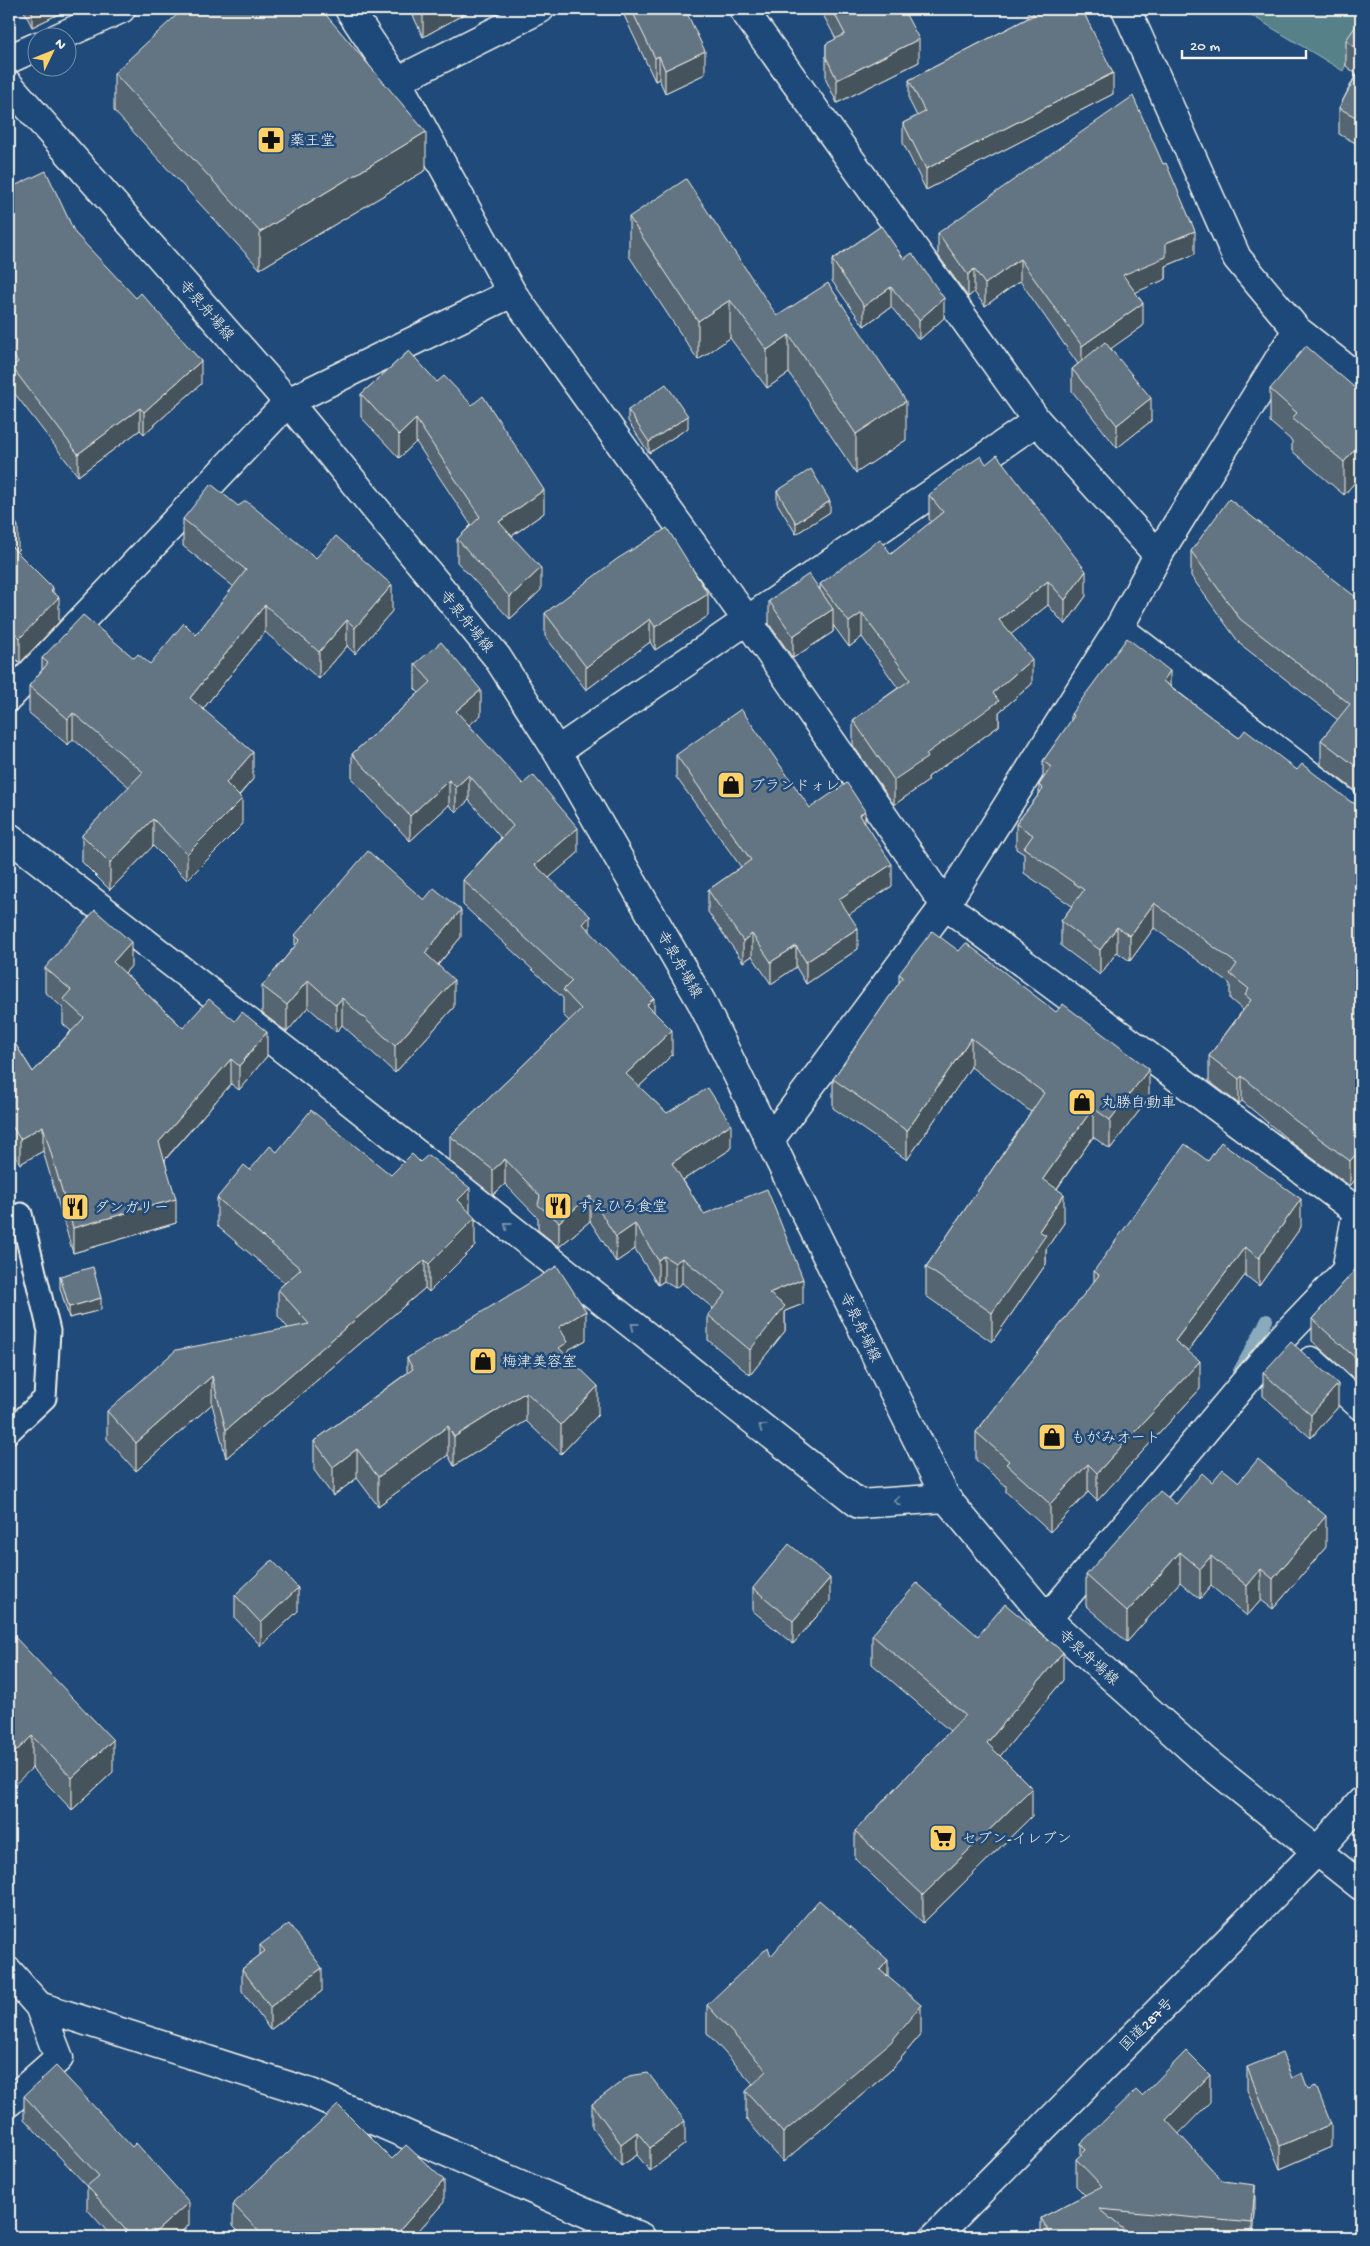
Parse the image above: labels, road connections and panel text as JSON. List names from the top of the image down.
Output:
{
  "streets": {
    "main road": ["寺泉舟場線", "国道287号"]
  },
  "crossings": [
    ["寺泉舟場線", "国道287号"]
  ],
  "places": {
    "pharmacy": ["薬王堂"],
    "shop": [
      "ブランドォレ",
      "丸勝自動車",
      "梅津美容室",
      "もがみオート"
    ],
    "restaurant": ["すえひろ食堂", "ダンガリー"],
    "supermarket": ["セブン-イレブン"]
  },
  "scale_bar": "20 m",
  "north": "top right"
}
